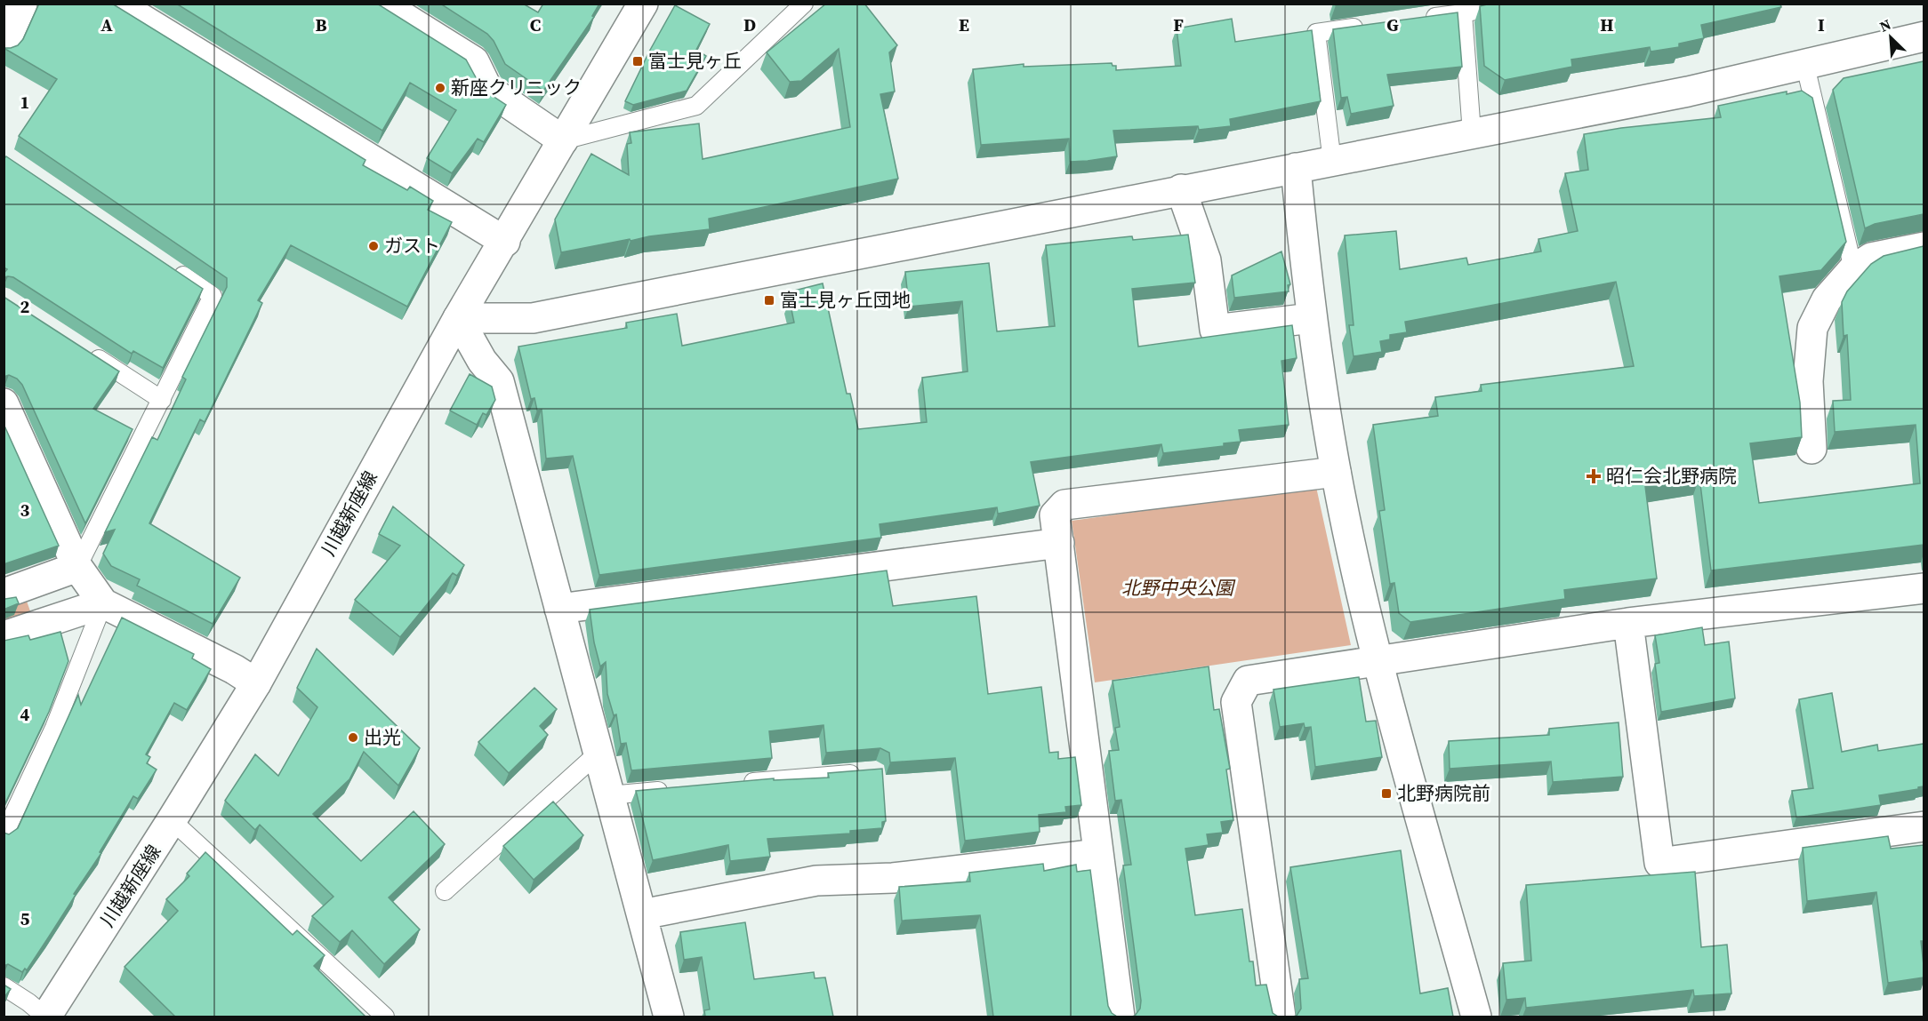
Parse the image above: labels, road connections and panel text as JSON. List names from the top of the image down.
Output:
{
  "streets": {
    "street": ["川越新座線"]
  },
  "parks": ["北野中央公園"],
  "places": {
    "transit": ["富士見ヶ丘", "富士見ヶ丘団地", "北野病院前"],
    "other": ["新座クリニック", "ガスト", "出光"],
    "health": ["昭仁会北野病院"]
  },
  "north": "top left",
  "grid": {
    "columns": [
      "A",
      "B",
      "C",
      "D",
      "E",
      "F",
      "G",
      "H",
      "I"
    ],
    "rows": [
      "1",
      "2",
      "3",
      "4",
      "5"
    ]
  }
}
